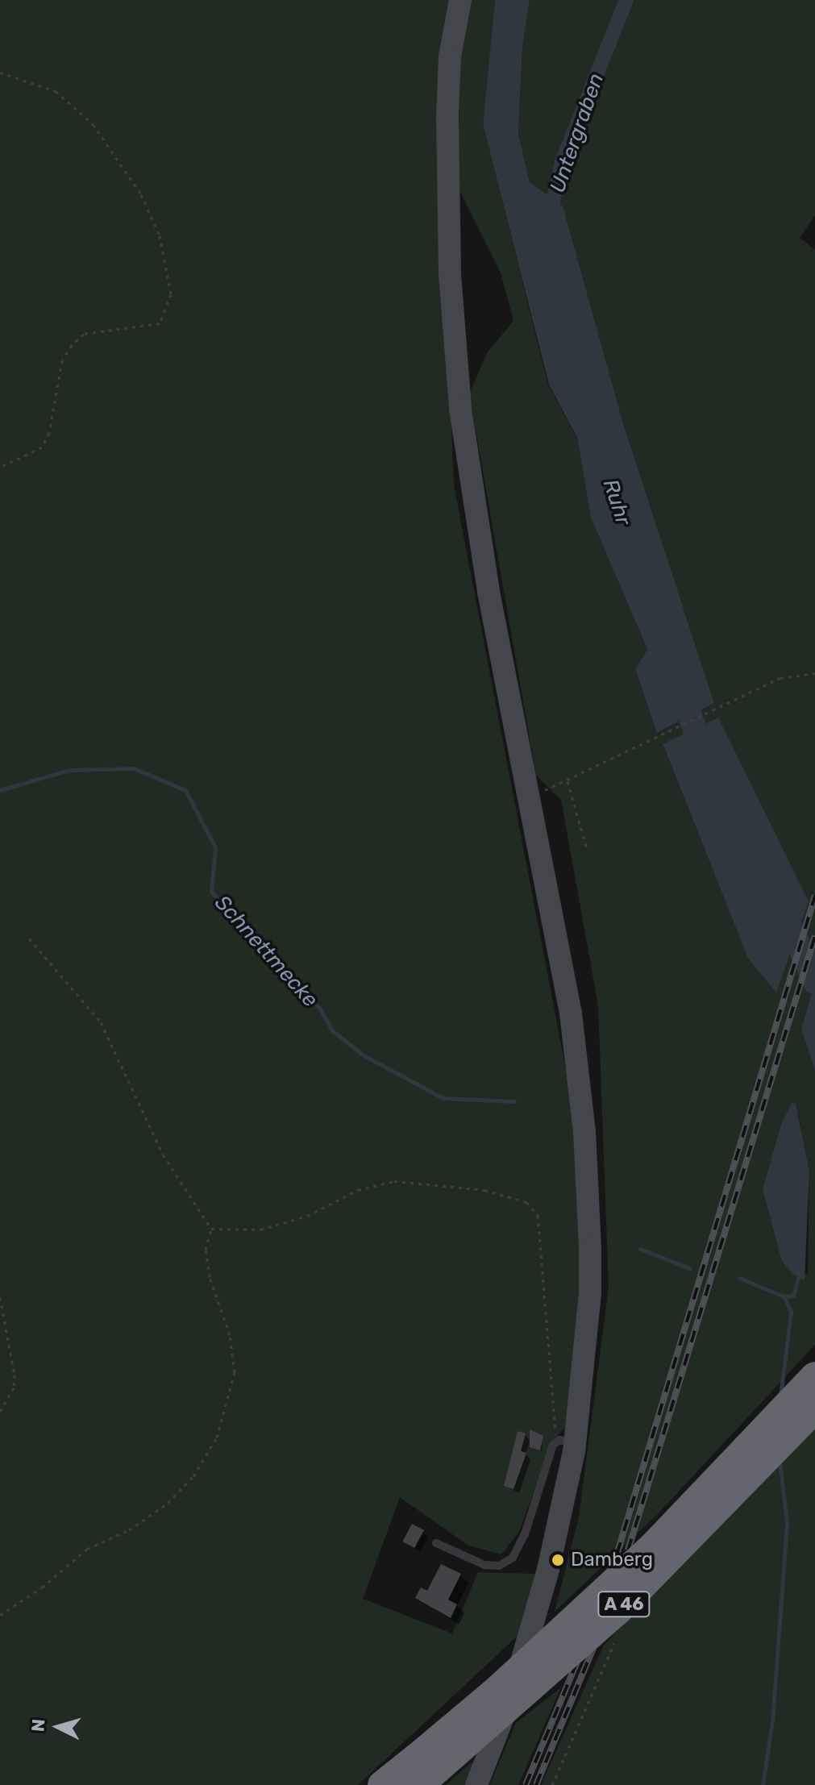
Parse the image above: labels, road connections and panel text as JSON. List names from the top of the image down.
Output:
{
  "streets": {
    "highway": ["A 46"]
  },
  "water": ["Untergraben", "Ruhr", "Schnettmecke"],
  "places": ["Damberg"],
  "north": "left"
}
